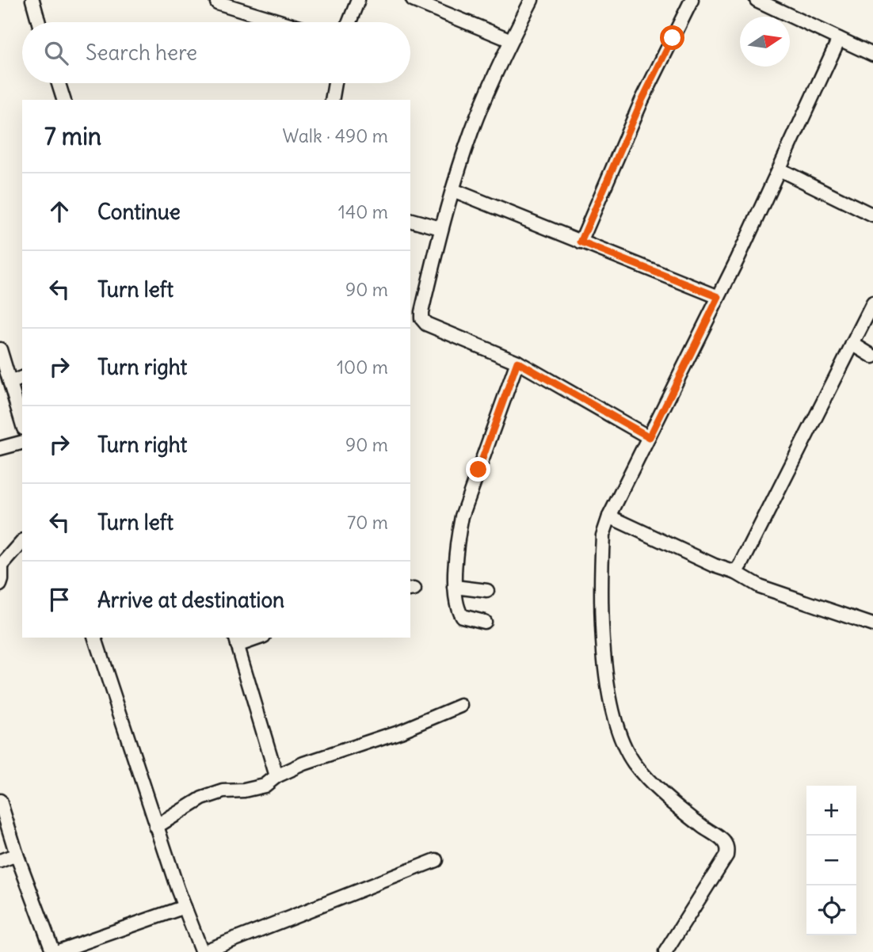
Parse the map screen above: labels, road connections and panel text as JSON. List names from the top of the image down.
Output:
{
  "north": "right",
  "page": {
    "search": "Search here",
    "heading": ["7 min", "Walk · 490 m"],
    "list": [
      ["Continue", "140 m"],
      ["Turn left", "90 m"],
      ["Turn right", "100 m"],
      ["Turn right", "90 m"],
      ["Turn left", "70 m"],
      "Arrive at destination"
    ],
    "map_buttons": ["+", "−"]
  }
}
